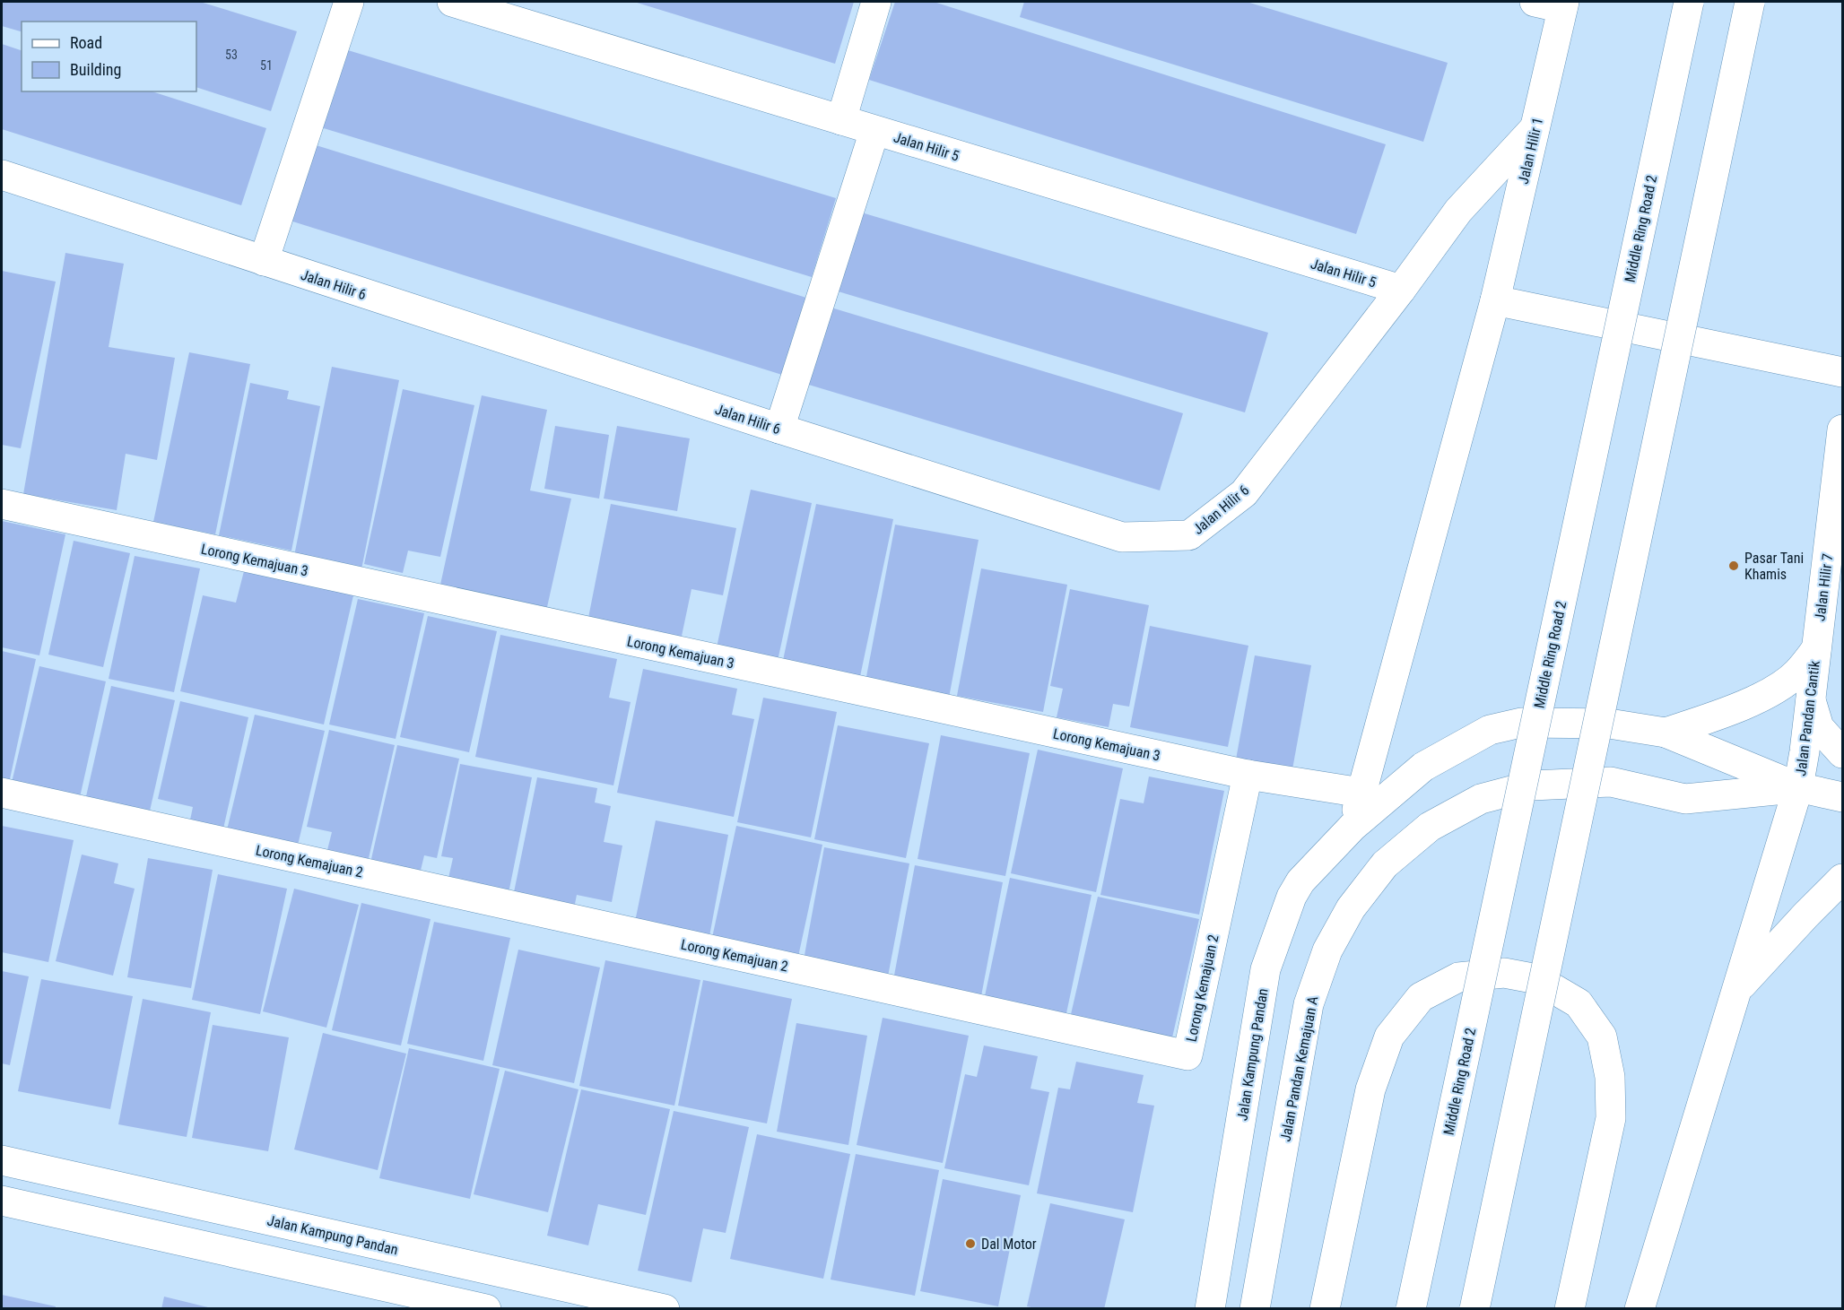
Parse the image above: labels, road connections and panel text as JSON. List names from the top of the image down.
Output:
{
  "streets": {
    "main road": [
      "Jalan Hilir 5",
      "Jalan Hilir 1",
      "Middle Ring Road 2",
      "Jalan Hilir 6",
      "Lorong Kemajuan 3",
      "Jalan Hilir 7",
      "Jalan Pandan Cantik",
      "Lorong Kemajuan 2",
      "Jalan Kampung Pandan",
      "Jalan Pandan Kemajuan A"
    ]
  },
  "crossings": [
    ["Jalan Hilir 5", "Jalan Hilir 6"],
    ["Jalan Hilir 1", "Jalan Hilir 6"],
    ["Jalan Hilir 1", "Lorong Kemajuan 3"],
    ["Jalan Hilir 1", "Jalan Kampung Pandan"],
    ["Jalan Hilir 1", "Jalan Pandan Kemajuan A"],
    ["Lorong Kemajuan 3", "Lorong Kemajuan 2"],
    ["Jalan Hilir 7", "Jalan Pandan Cantik"],
    ["Jalan Pandan Cantik", "Jalan Pandan Kemajuan A"],
    ["Jalan Kampung Pandan", "Jalan Pandan Kemajuan A"]
  ],
  "places": ["Pasar Tani Khamis", "Dal Motor"],
  "house_numbers": ["53", "51"],
  "legend": ["Road", "Building"]
}
